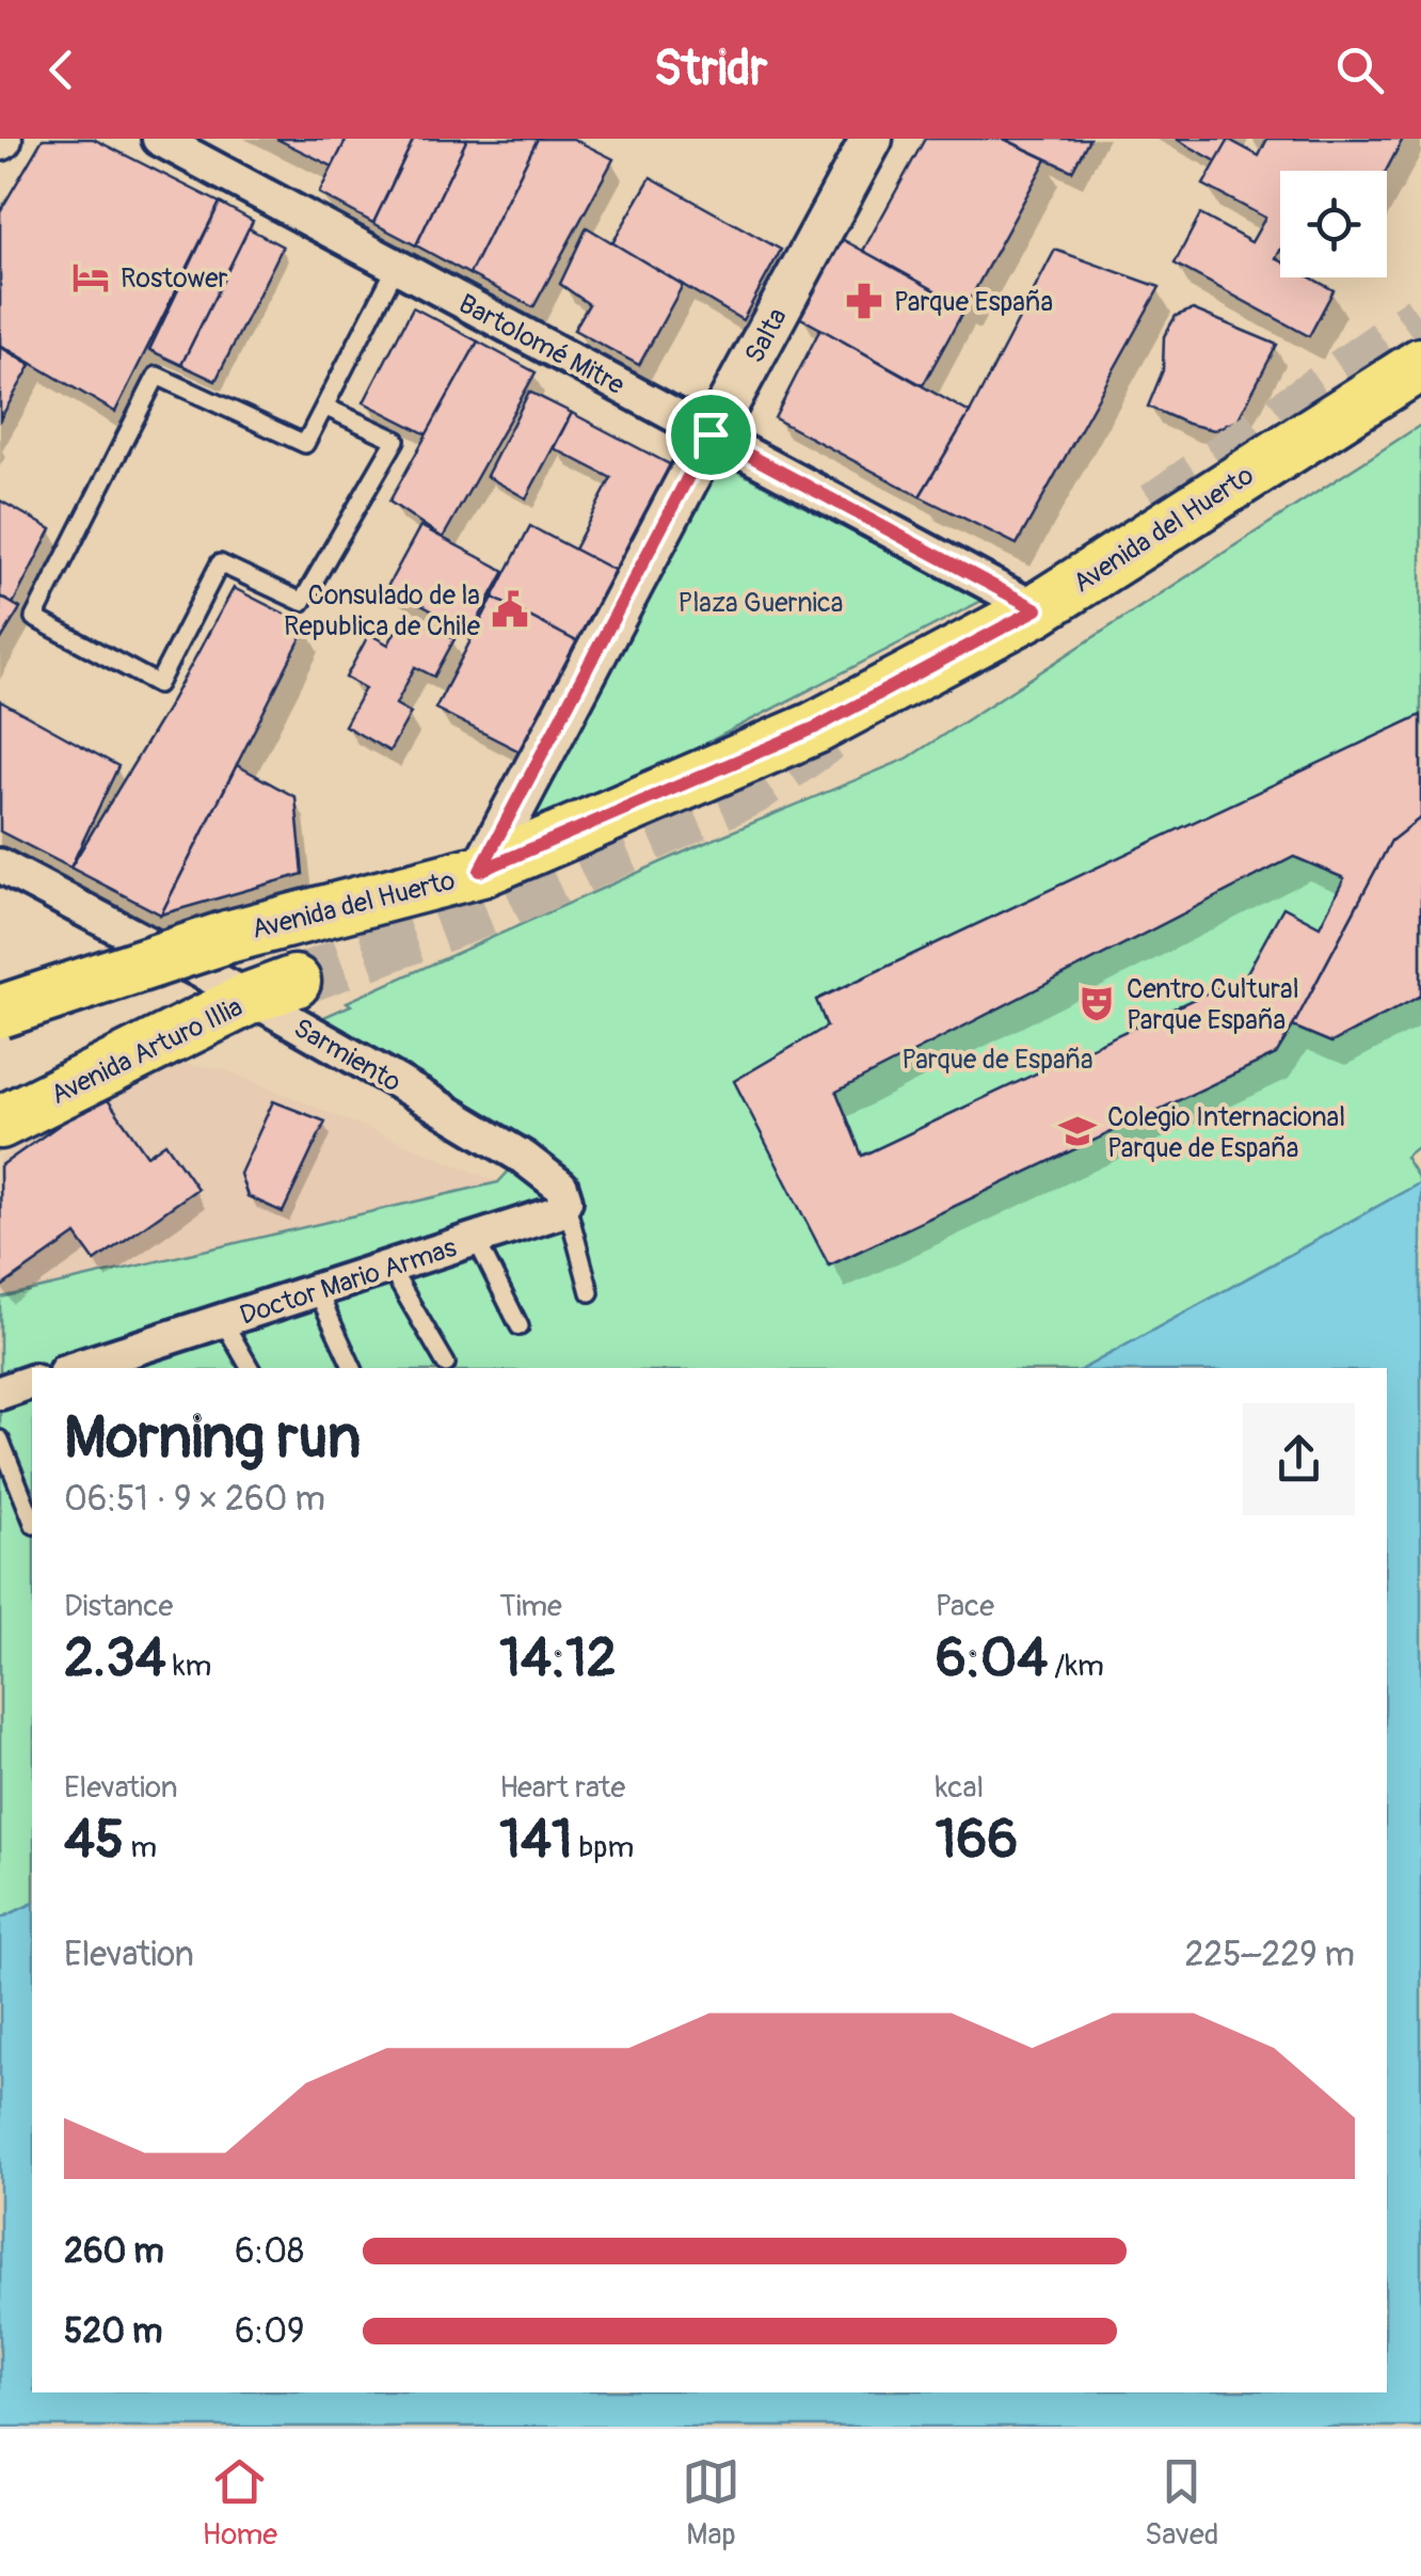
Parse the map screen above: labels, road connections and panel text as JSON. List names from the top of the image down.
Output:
{
  "streets": {
    "main road": ["Avenida del Huerto", "Avenida Arturo Illia"],
    "street": [
      "Salta",
      "Bartolomé Mitre",
      "Sarmiento",
      "Doctor Mario Armas"
    ]
  },
  "crossings": [
    ["Salta", "Bartolomé Mitre"],
    ["Salta", "Avenida del Huerto"],
    ["Bartolomé Mitre", "Avenida del Huerto"],
    ["Avenida Arturo Illia", "Sarmiento"],
    ["Sarmiento", "Doctor Mario Armas"]
  ],
  "parks": ["Plaza Guernica", "Parque de España"],
  "places": {
    "hotel": ["Rostower"],
    "pharmacy": ["Parque España"],
    "public building": ["Consulado de la Republica de Chile"],
    "theatre": ["Centro Cultural Parque España"],
    "school or university": ["Colegio Internacional Parque de España"]
  },
  "page": {
    "header": "Stridr",
    "heading": ["Morning run", "06:51 · 9 × 260 m"],
    "stats": [
      ["Distance", "2.34 km"],
      ["Time", "14:12"],
      ["Pace", "6:04 /km"],
      ["Elevation", "45 m"],
      ["Heart rate", "141 bpm"],
      ["kcal", "166"]
    ],
    "chart": ["Elevation", "225–229 m"],
    "list": [
      {
        "name": "260 m",
        "note": "6:08"
      },
      {
        "name": "520 m",
        "note": "6:09"
      }
    ],
    "tabs": ["Home", "Map", "Saved"]
  }
}
